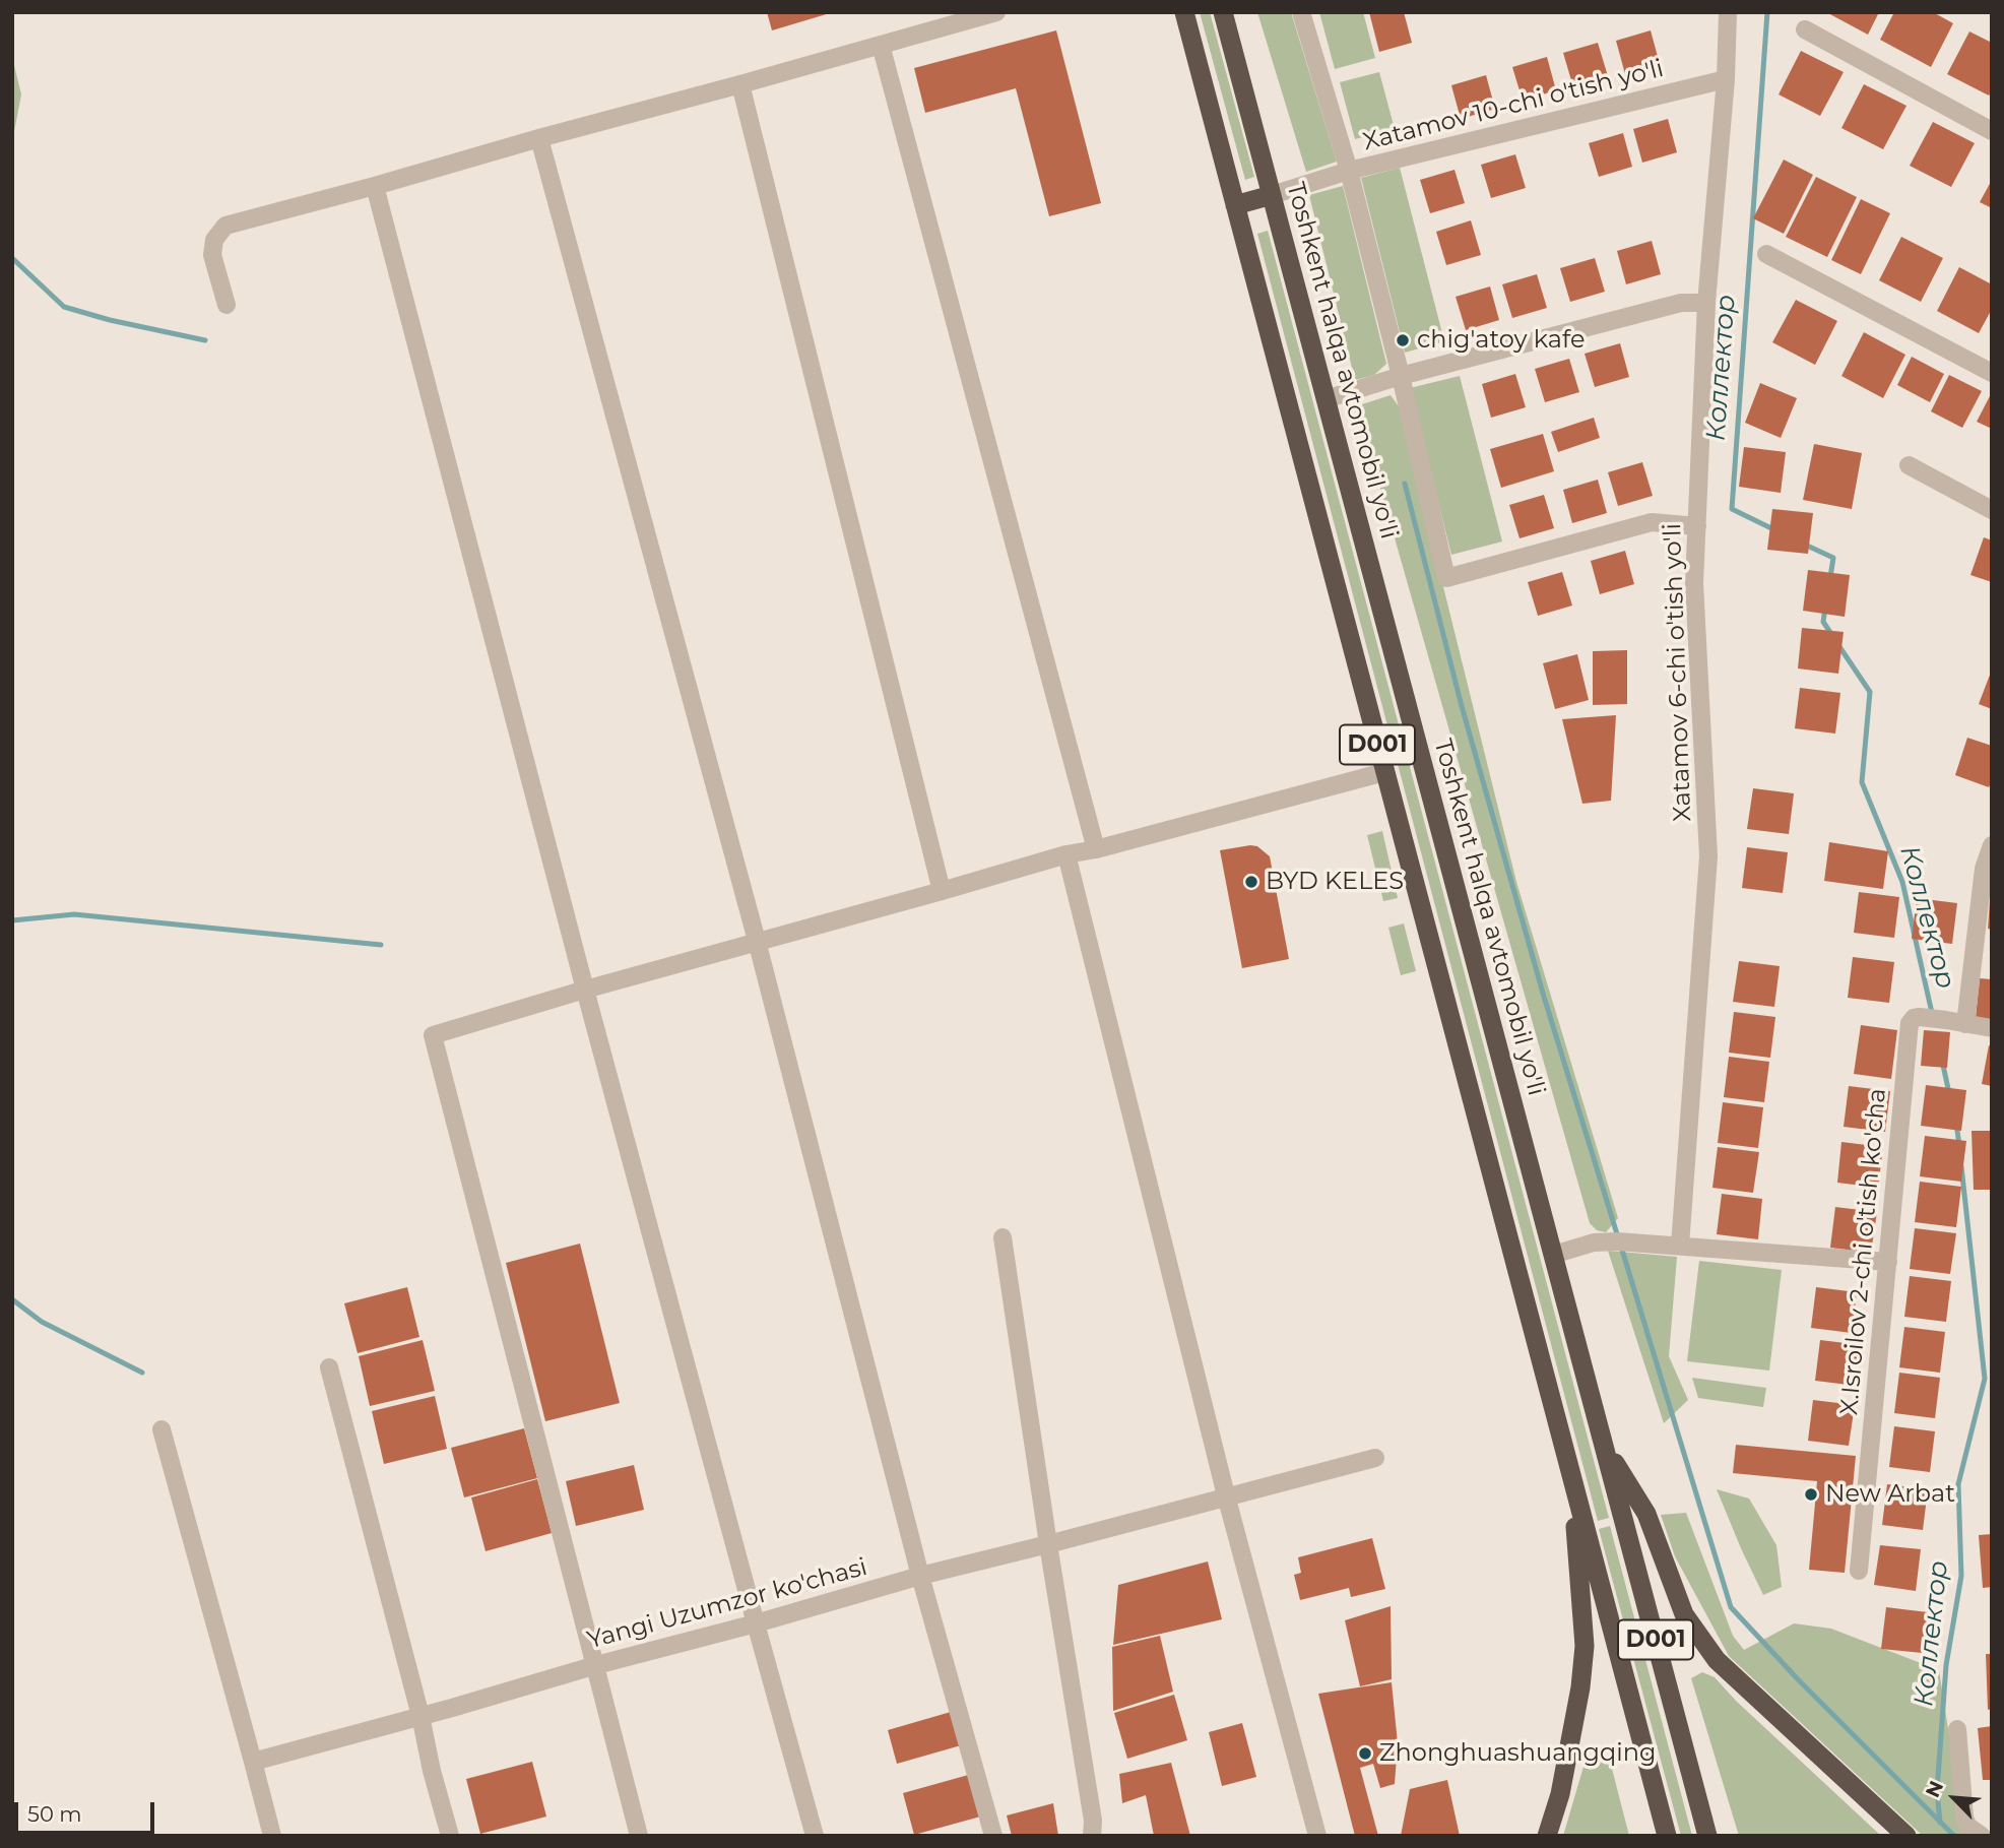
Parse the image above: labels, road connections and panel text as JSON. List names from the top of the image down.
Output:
{
  "streets": {
    "highway": ["Toshkent halqa avtomobil yo'li", "D001"],
    "street": [
      "Xatamov 10-chi o'tish yo'li",
      "Xatamov 6-chi o'tish yo'li",
      "X.Isroilov 2-chi o'tish ko'cha",
      "Yangi Uzumzor ko'chasi"
    ]
  },
  "crossings": [
    ["Xatamov 10-chi o'tish yo'li", "Xatamov 6-chi o'tish yo'li"]
  ],
  "water": ["Коллектор"],
  "places": [
    "chig'atoy kafe",
    "BYD KELES",
    "New Arbat",
    "Zhonghuashuangqing"
  ],
  "scale_bar": "50 m",
  "north": "top left"
}
